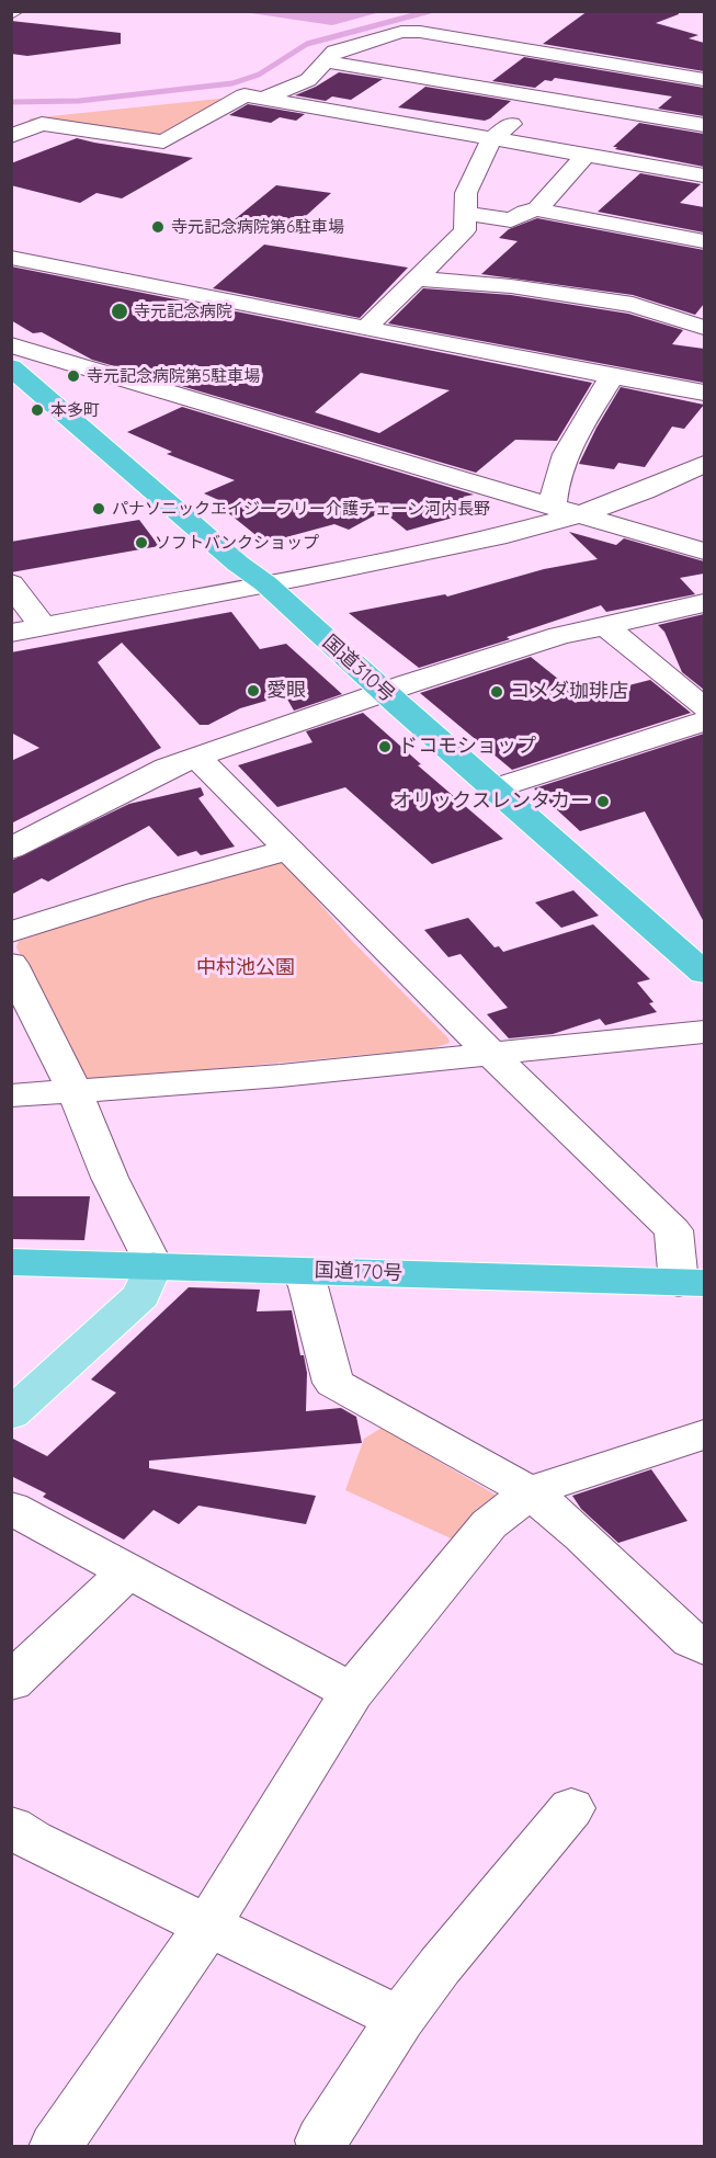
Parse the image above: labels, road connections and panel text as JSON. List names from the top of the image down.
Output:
{
  "streets": {
    "highway": ["国道310号", "国道170号"]
  },
  "parks": ["中村池公園"],
  "places": [
    "寺元記念病院第6駐車場",
    "寺元記念病院",
    "寺元記念病院第5駐車場",
    "本多町",
    "パナソニックエイジーフリー介護チェーン河内長野",
    "ソフトバンクショップ",
    "愛眼",
    "コメダ珈琲店",
    "ドコモショップ",
    "オリックスレンタカー"
  ]
}
